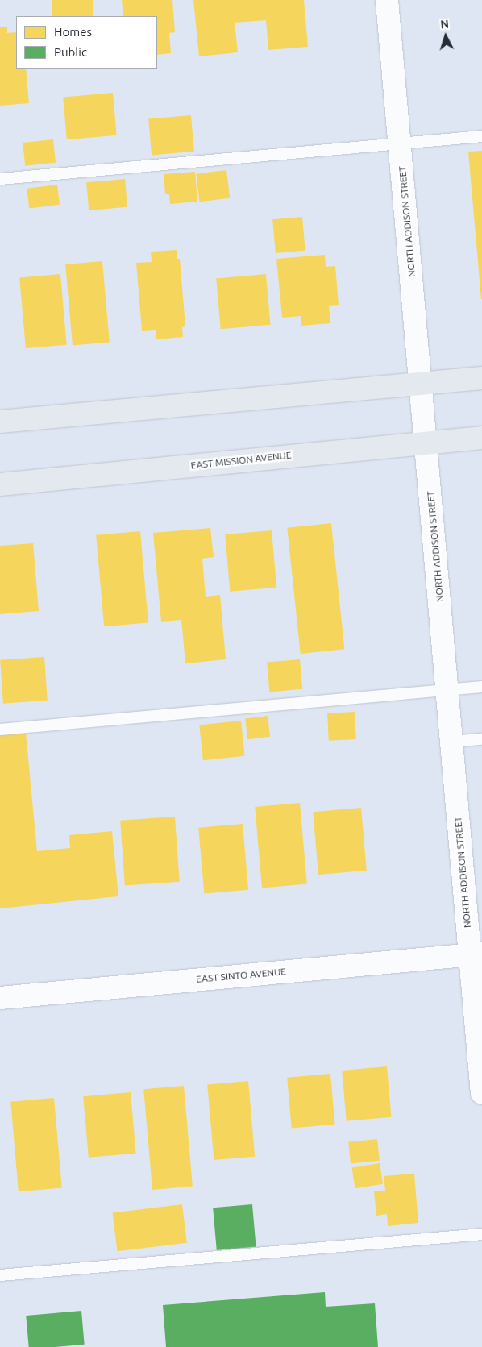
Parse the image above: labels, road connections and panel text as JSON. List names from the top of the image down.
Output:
{
  "streets": {
    "main road": ["EAST MISSION AVENUE"],
    "street": ["NORTH ADDISON STREET", "EAST SINTO AVENUE"]
  },
  "crossings": [
    ["NORTH ADDISON STREET", "EAST MISSION AVENUE"],
    ["NORTH ADDISON STREET", "EAST SINTO AVENUE"]
  ],
  "legend": ["Homes", "Public"],
  "north": "top"
}
